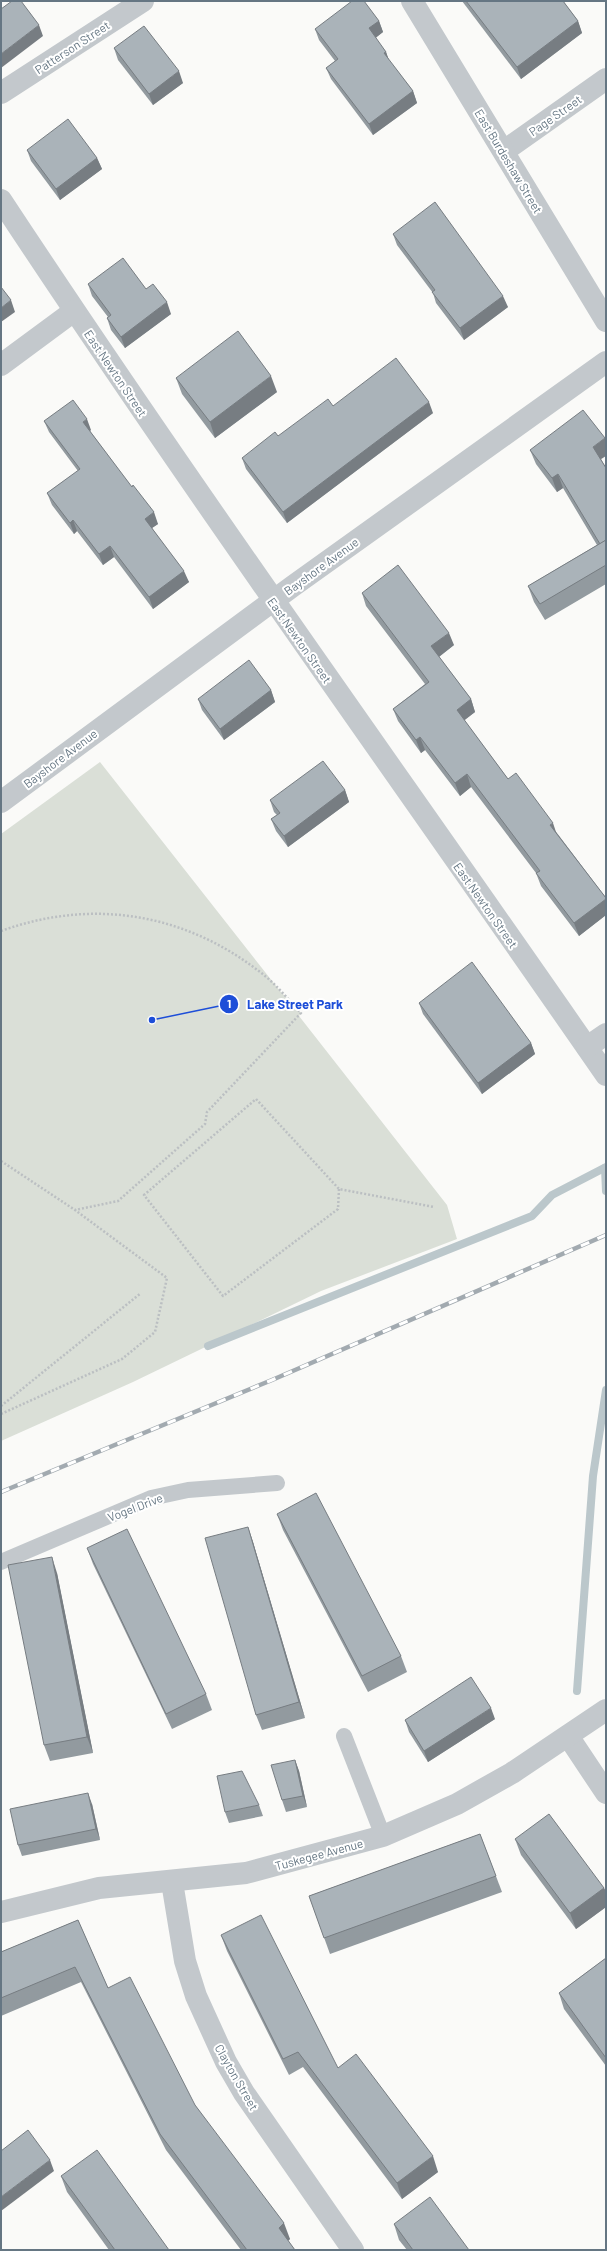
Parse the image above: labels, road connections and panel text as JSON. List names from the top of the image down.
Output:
{
  "streets": {
    "street": [
      "Patterson Street",
      "Page Street",
      "East Burdeshaw Street",
      "East Newton Street",
      "Bayshore Avenue",
      "Tuskegee Avenue",
      "Clayton Street"
    ],
    "lane": ["Vogel Drive"]
  },
  "crossings": [
    ["Page Street", "East Burdeshaw Street"],
    ["East Newton Street", "Bayshore Avenue"],
    ["Tuskegee Avenue", "Clayton Street"]
  ],
  "places": ["Lake Street Park"]
}
